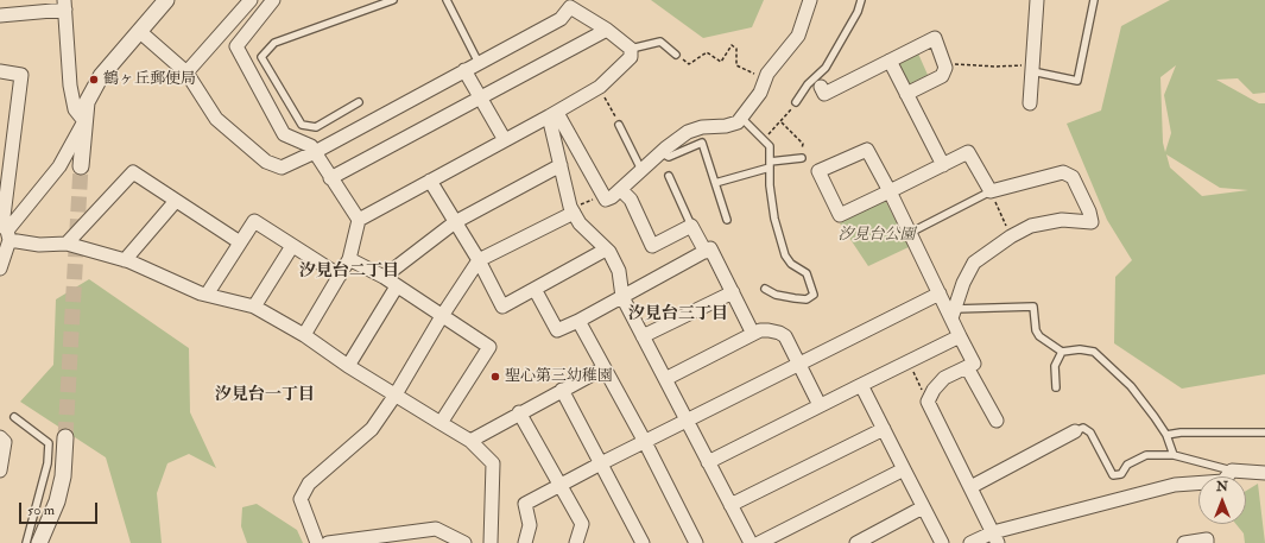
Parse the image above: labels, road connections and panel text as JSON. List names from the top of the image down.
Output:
{
  "districts": ["汐見台二丁目", "汐見台三丁目", "汐見台一丁目"],
  "parks": ["汐見台公園"],
  "places": ["鶴ヶ丘郵便局", "聖心第三幼稚園"],
  "scale_bar": "50 m",
  "north": "top"
}
